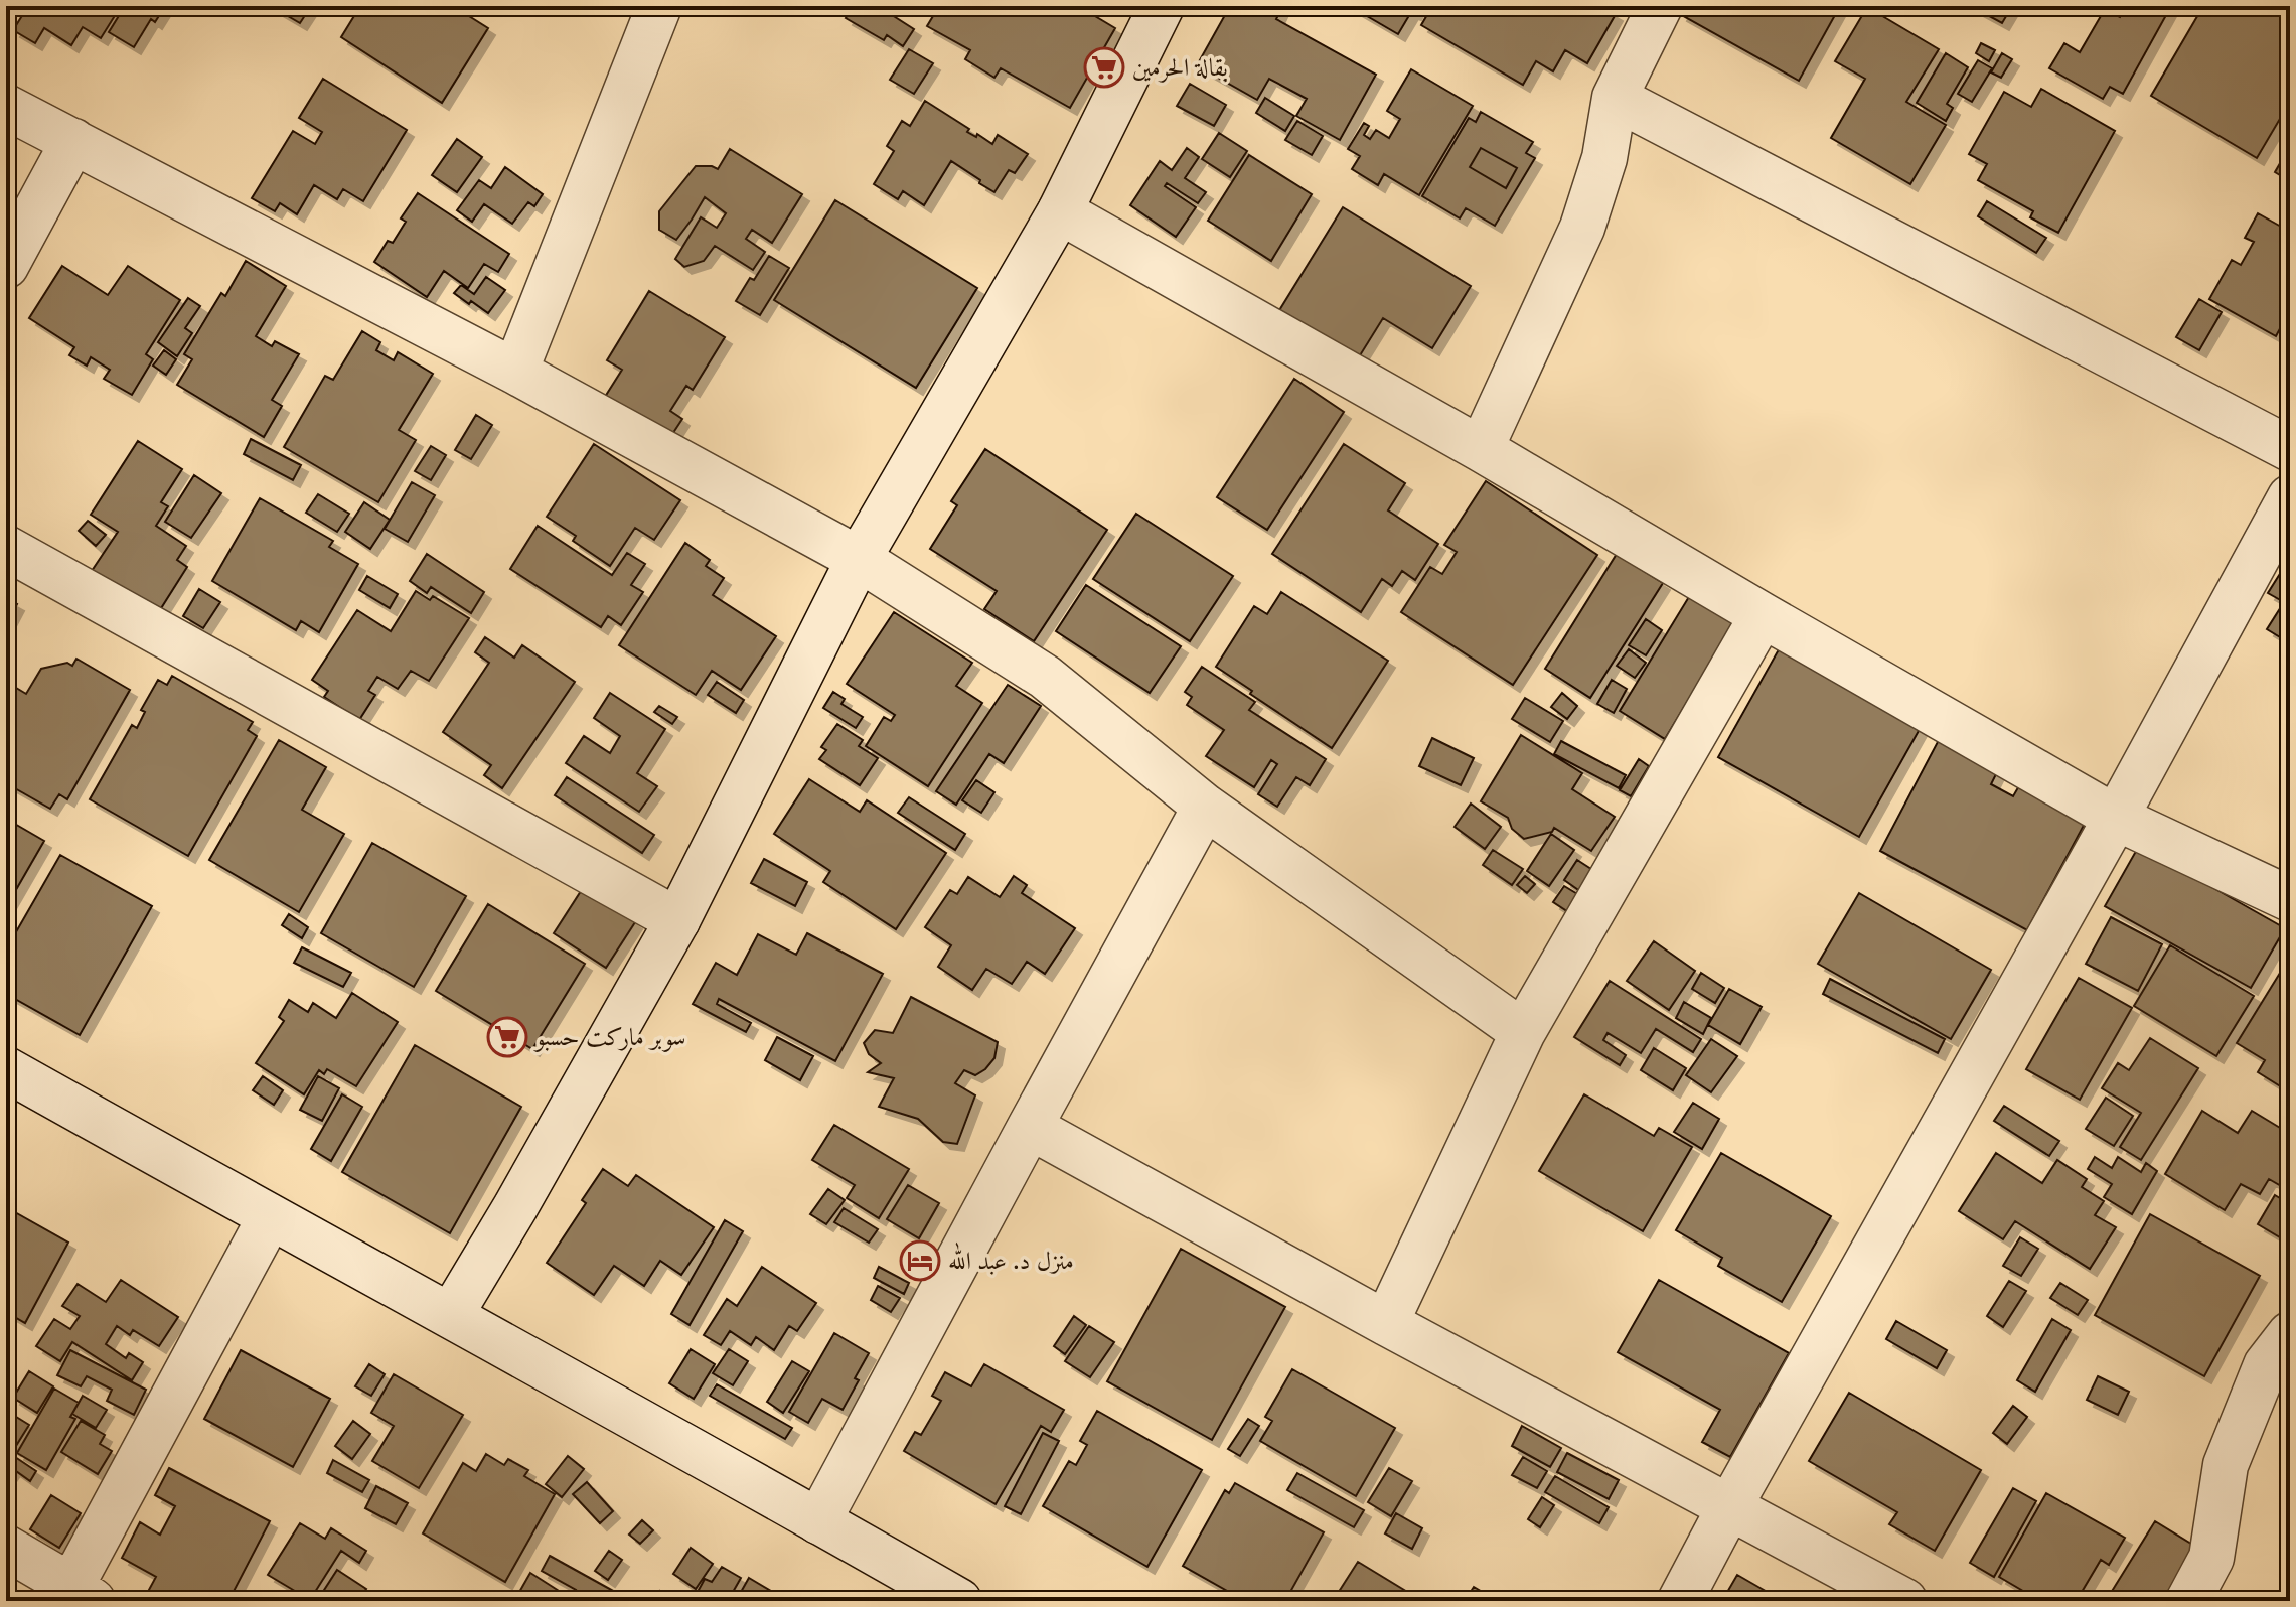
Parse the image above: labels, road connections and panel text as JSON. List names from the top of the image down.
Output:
{
  "places": {
    "supermarket": ["بقالة الحرمين", "سوبر ماركت حسبو"],
    "hotel": ["منزل د. عبد الله"]
  }
}
